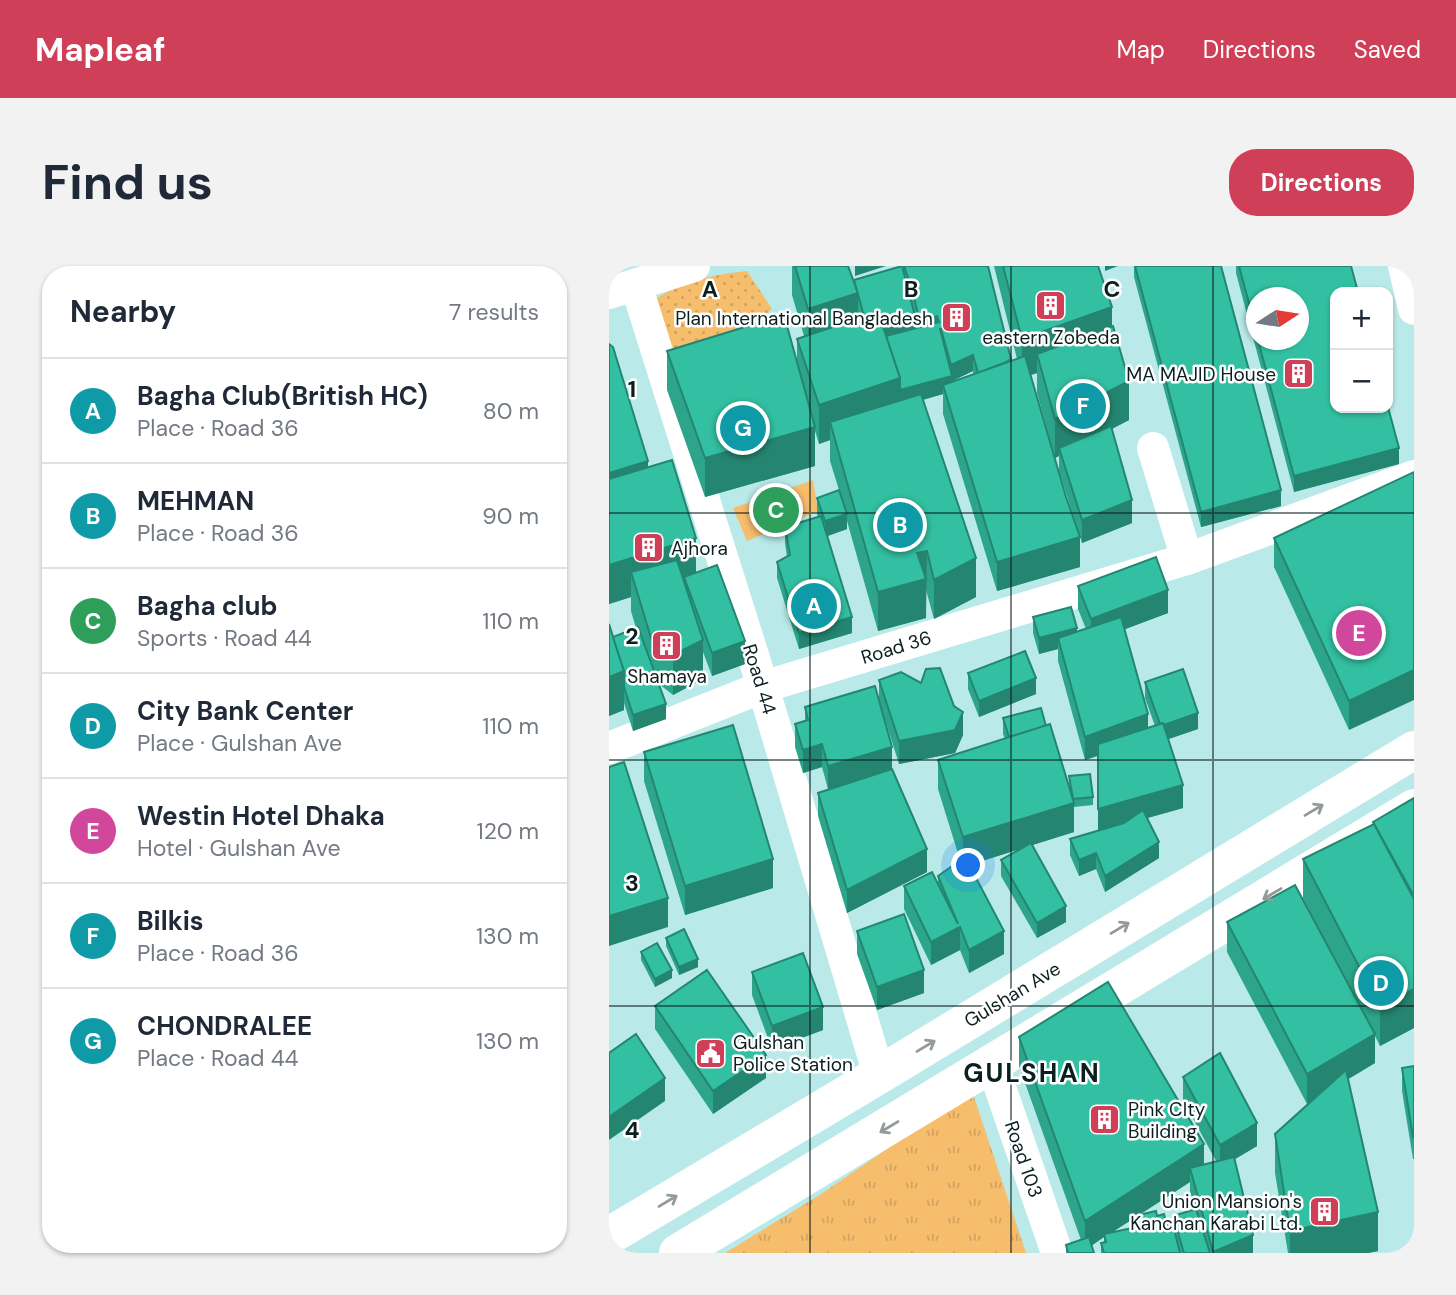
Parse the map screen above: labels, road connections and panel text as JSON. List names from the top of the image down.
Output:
{
  "streets": {
    "main road": ["Gulshan Ave"],
    "street": ["Road 36", "Road 44", "Road 103"]
  },
  "crossings": [
    ["Road 36", "Road 44"],
    ["Road 44", "Gulshan Ave"]
  ],
  "districts": ["GULSHAN"],
  "places": {
    "building": [
      "eastern Zobeda",
      "Plan International Bangladesh",
      "MA MAJID House",
      "Ajhora",
      "Shamaya",
      "Pink CIty Building",
      "Union Mansion's Kanchan Karabi Ltd."
    ],
    "public building": ["Gulshan Police Station"]
  },
  "north": "right",
  "page": {
    "header": "Mapleaf",
    "nav": ["Map", "Directions", "Saved"],
    "buttons": "Directions",
    "title": "Find us",
    "heading": ["Nearby", "7 results"],
    "map_buttons": ["+", "−"],
    "list": [
      {
        "mark": "A",
        "name": "Bagha Club(British HC)",
        "note": "Place · Road 36",
        "value": "80 m"
      },
      {
        "mark": "B",
        "name": "MEHMAN",
        "note": "Place · Road 36",
        "value": "90 m"
      },
      {
        "mark": "C",
        "name": "Bagha club",
        "note": "Sports · Road 44",
        "value": "110 m"
      },
      {
        "mark": "D",
        "name": "City Bank Center",
        "note": "Place · Gulshan Ave",
        "value": "110 m"
      },
      {
        "mark": "E",
        "name": "Westin Hotel Dhaka",
        "note": "Hotel · Gulshan Ave",
        "value": "120 m"
      },
      {
        "mark": "F",
        "name": "Bilkis",
        "note": "Place · Road 36",
        "value": "130 m"
      },
      {
        "mark": "G",
        "name": "CHONDRALEE",
        "note": "Place · Road 44",
        "value": "130 m"
      }
    ],
    "pins": [
      "F",
      "G",
      "C",
      "B",
      "A",
      "E",
      "D"
    ]
  },
  "grid": {
    "columns": ["A", "B", "C"],
    "rows": [
      "1",
      "2",
      "3",
      "4"
    ]
  }
}
